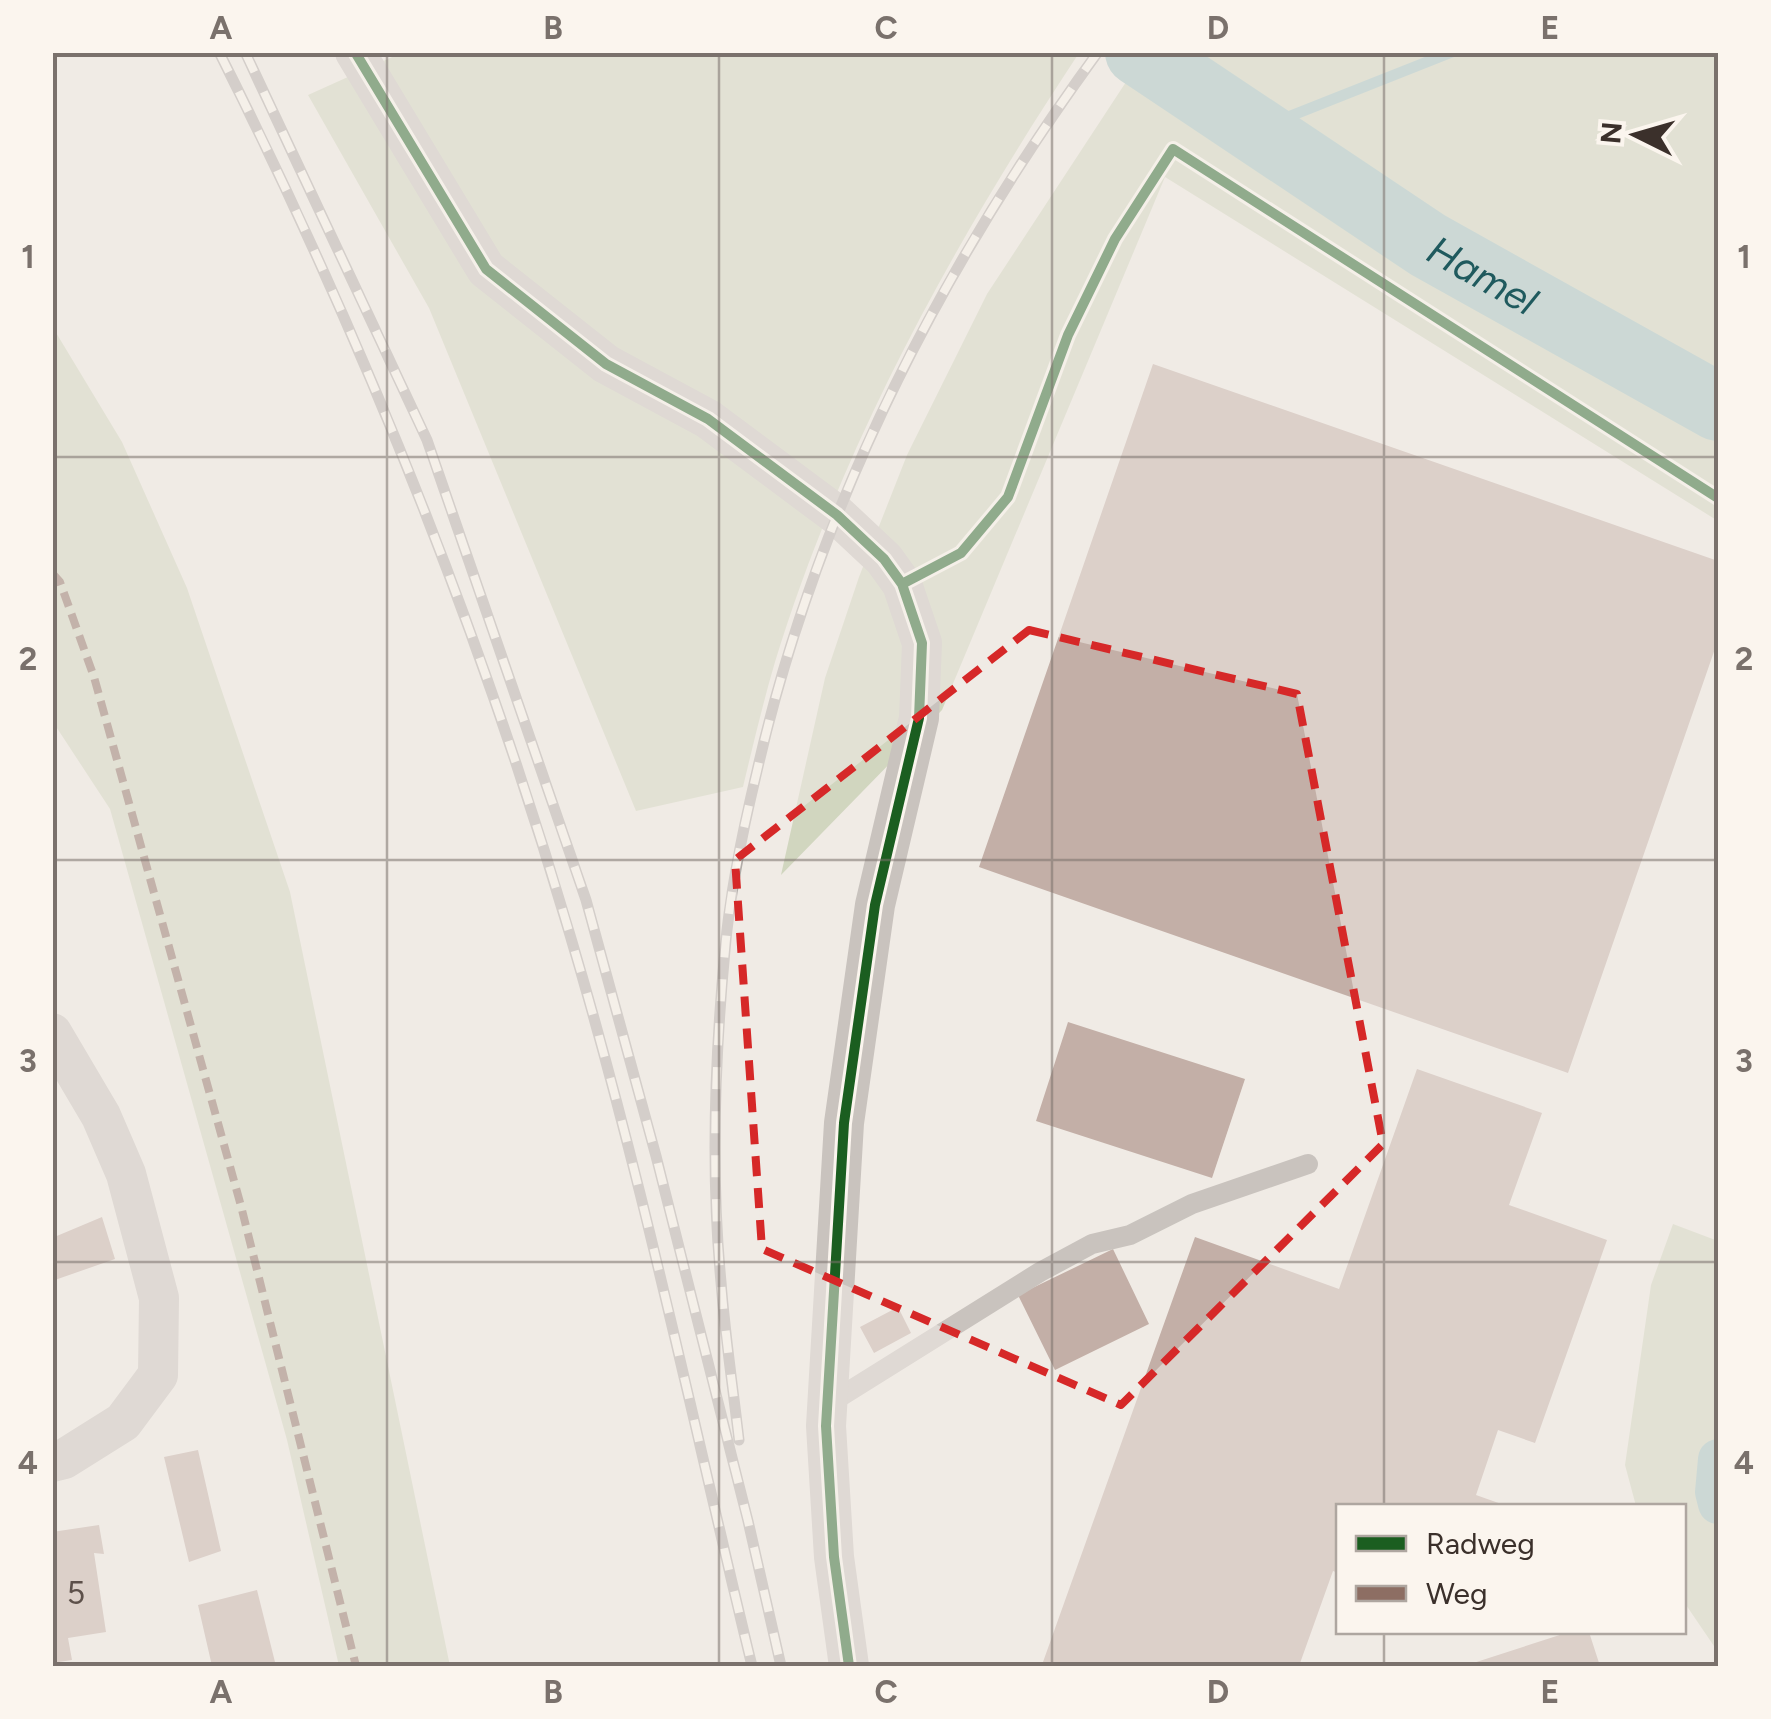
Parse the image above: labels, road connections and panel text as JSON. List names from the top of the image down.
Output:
{
  "water": ["Hamel"],
  "house_numbers": ["5"],
  "legend": ["Radweg", "Weg"],
  "north": "left",
  "grid": {
    "columns": [
      "A",
      "B",
      "C",
      "D",
      "E"
    ],
    "rows": [
      "1",
      "2",
      "3",
      "4"
    ]
  }
}
